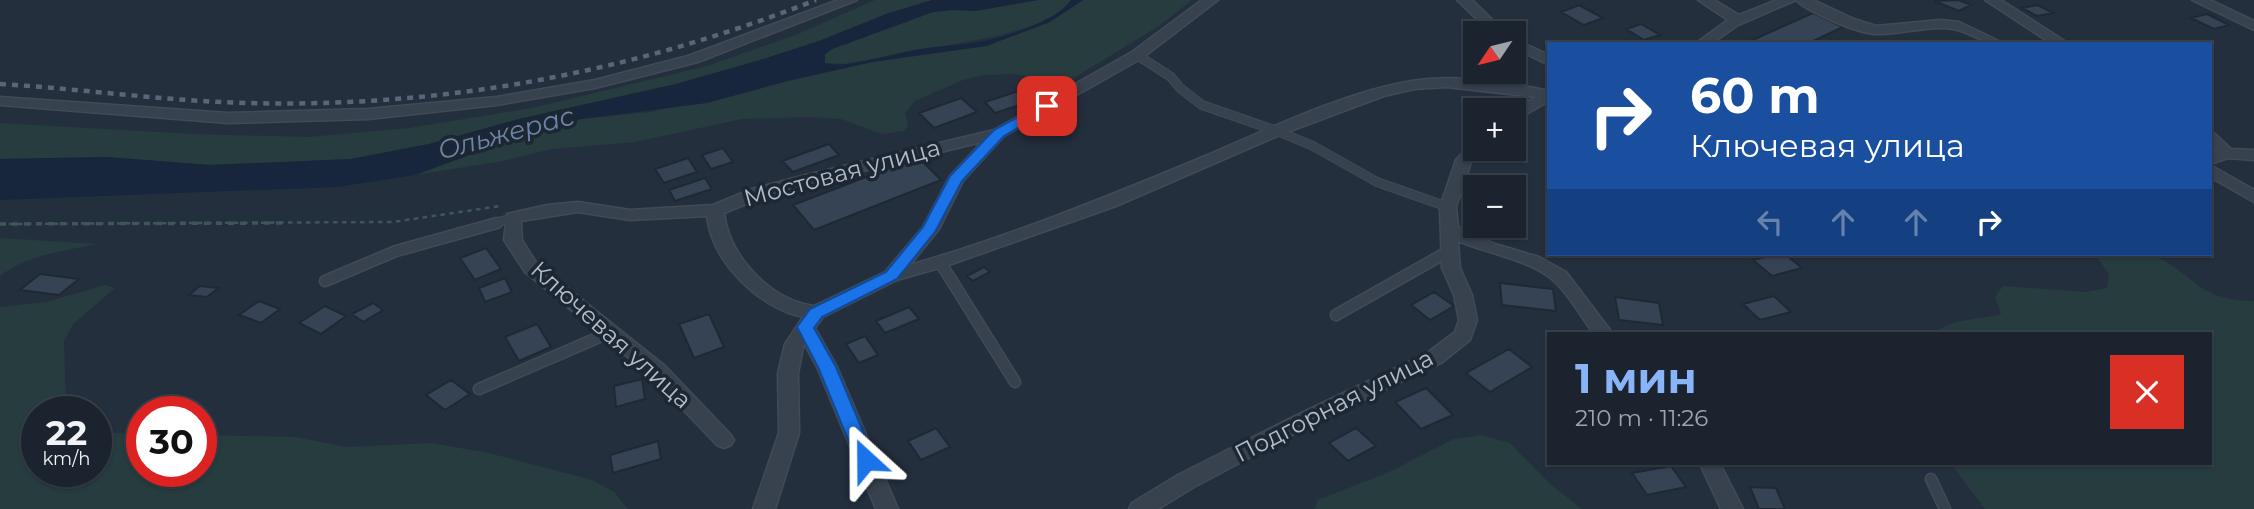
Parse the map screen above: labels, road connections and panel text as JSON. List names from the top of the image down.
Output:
{
  "streets": {
    "street": ["Мостовая улица", "Ключевая улица", "Подгорная улица"]
  },
  "water": ["Ольжерас"],
  "north": "bottom left",
  "page": {
    "map_buttons": ["+", "−"],
    "turn": ["60 m", "Ключевая улица"],
    "heading": ["1 мин", "210 m · 11:26"],
    "speed": "22 km/h",
    "limit": "30"
  }
}
